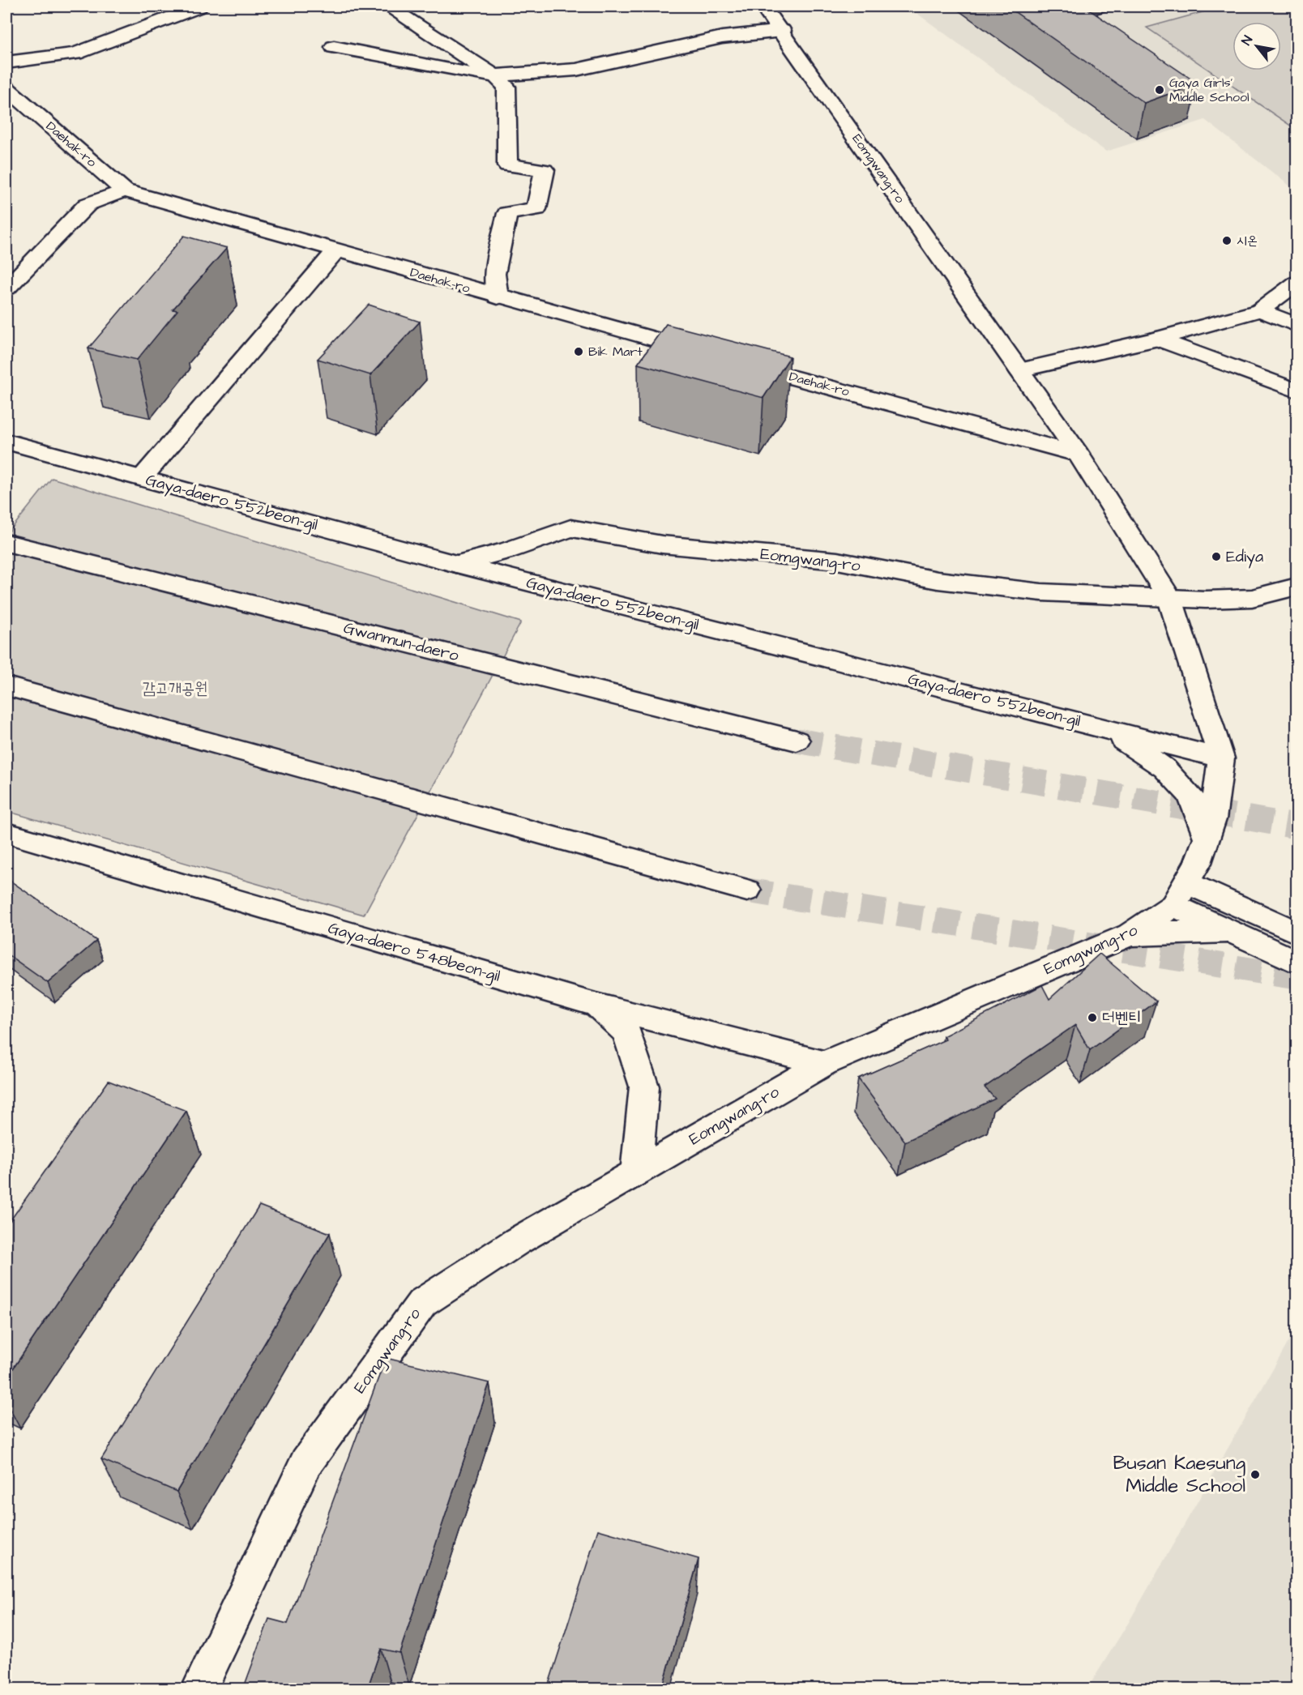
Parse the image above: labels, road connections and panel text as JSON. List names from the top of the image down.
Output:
{
  "streets": {
    "main road": [
      "Daehak-ro",
      "Eomgwang-ro",
      "Gaya-daero 552beon-gil",
      "Gwanmun-daero",
      "Gaya-daero 548beon-gil"
    ]
  },
  "crossings": [
    ["Daehak-ro", "Eomgwang-ro"],
    ["Eomgwang-ro", "Gaya-daero 552beon-gil"],
    ["Eomgwang-ro", "Gaya-daero 548beon-gil"]
  ],
  "parks": ["감고개공원"],
  "places": [
    "Gaya Girls' Middle School",
    "시온",
    "Bik Mart",
    "Ediya",
    "더벤티",
    "Busan Kaesung Middle School"
  ],
  "north": "top left"
}
